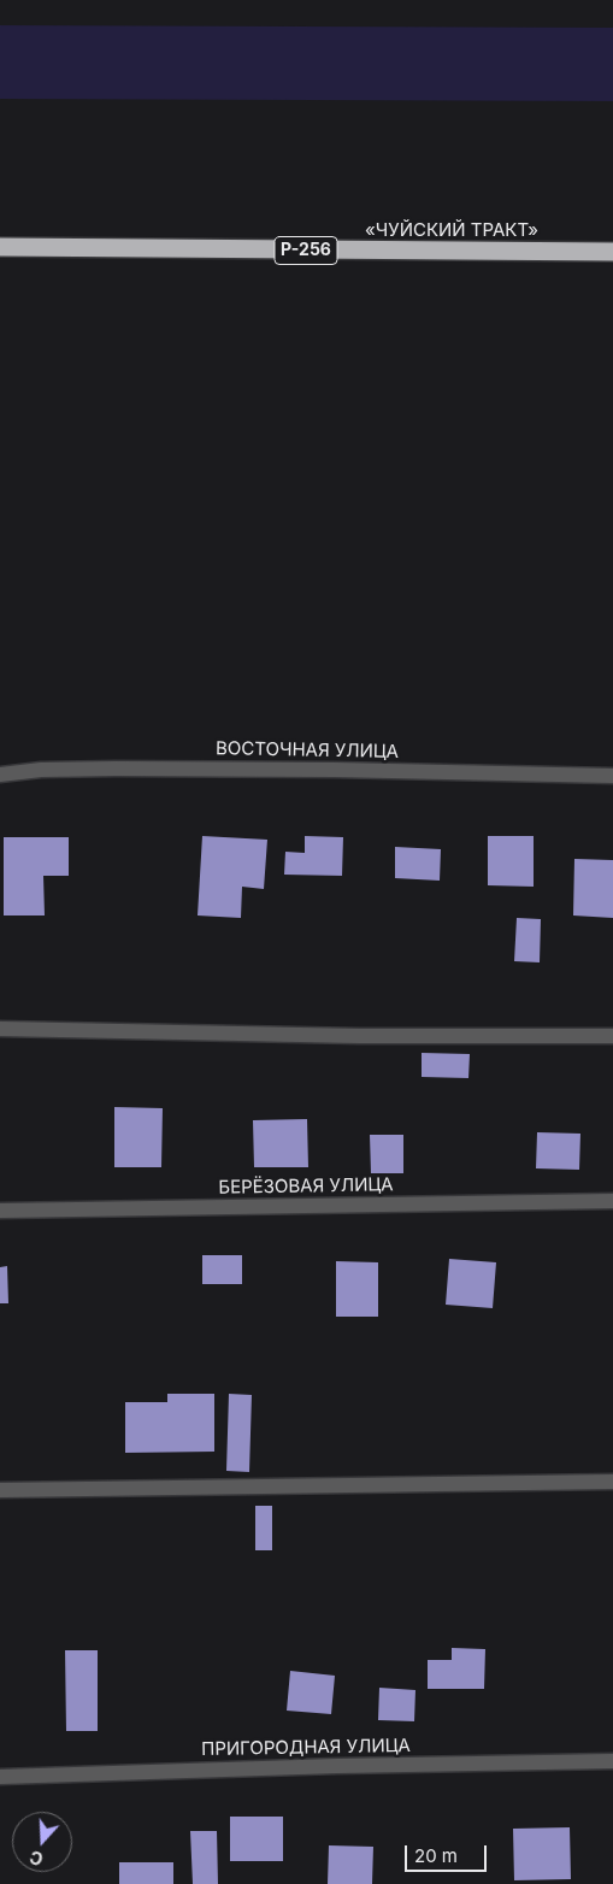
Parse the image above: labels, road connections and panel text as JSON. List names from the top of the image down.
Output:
{
  "streets": {
    "highway": ["«ЧУЙСКИЙ ТРАКТ»", "Р-256"],
    "street": ["ВОСТОЧНАЯ УЛИЦА", "БЕРЁЗОВАЯ УЛИЦА", "ПРИГОРОДНАЯ УЛИЦА"]
  },
  "scale_bar": "20 m",
  "north": "bottom"
}
